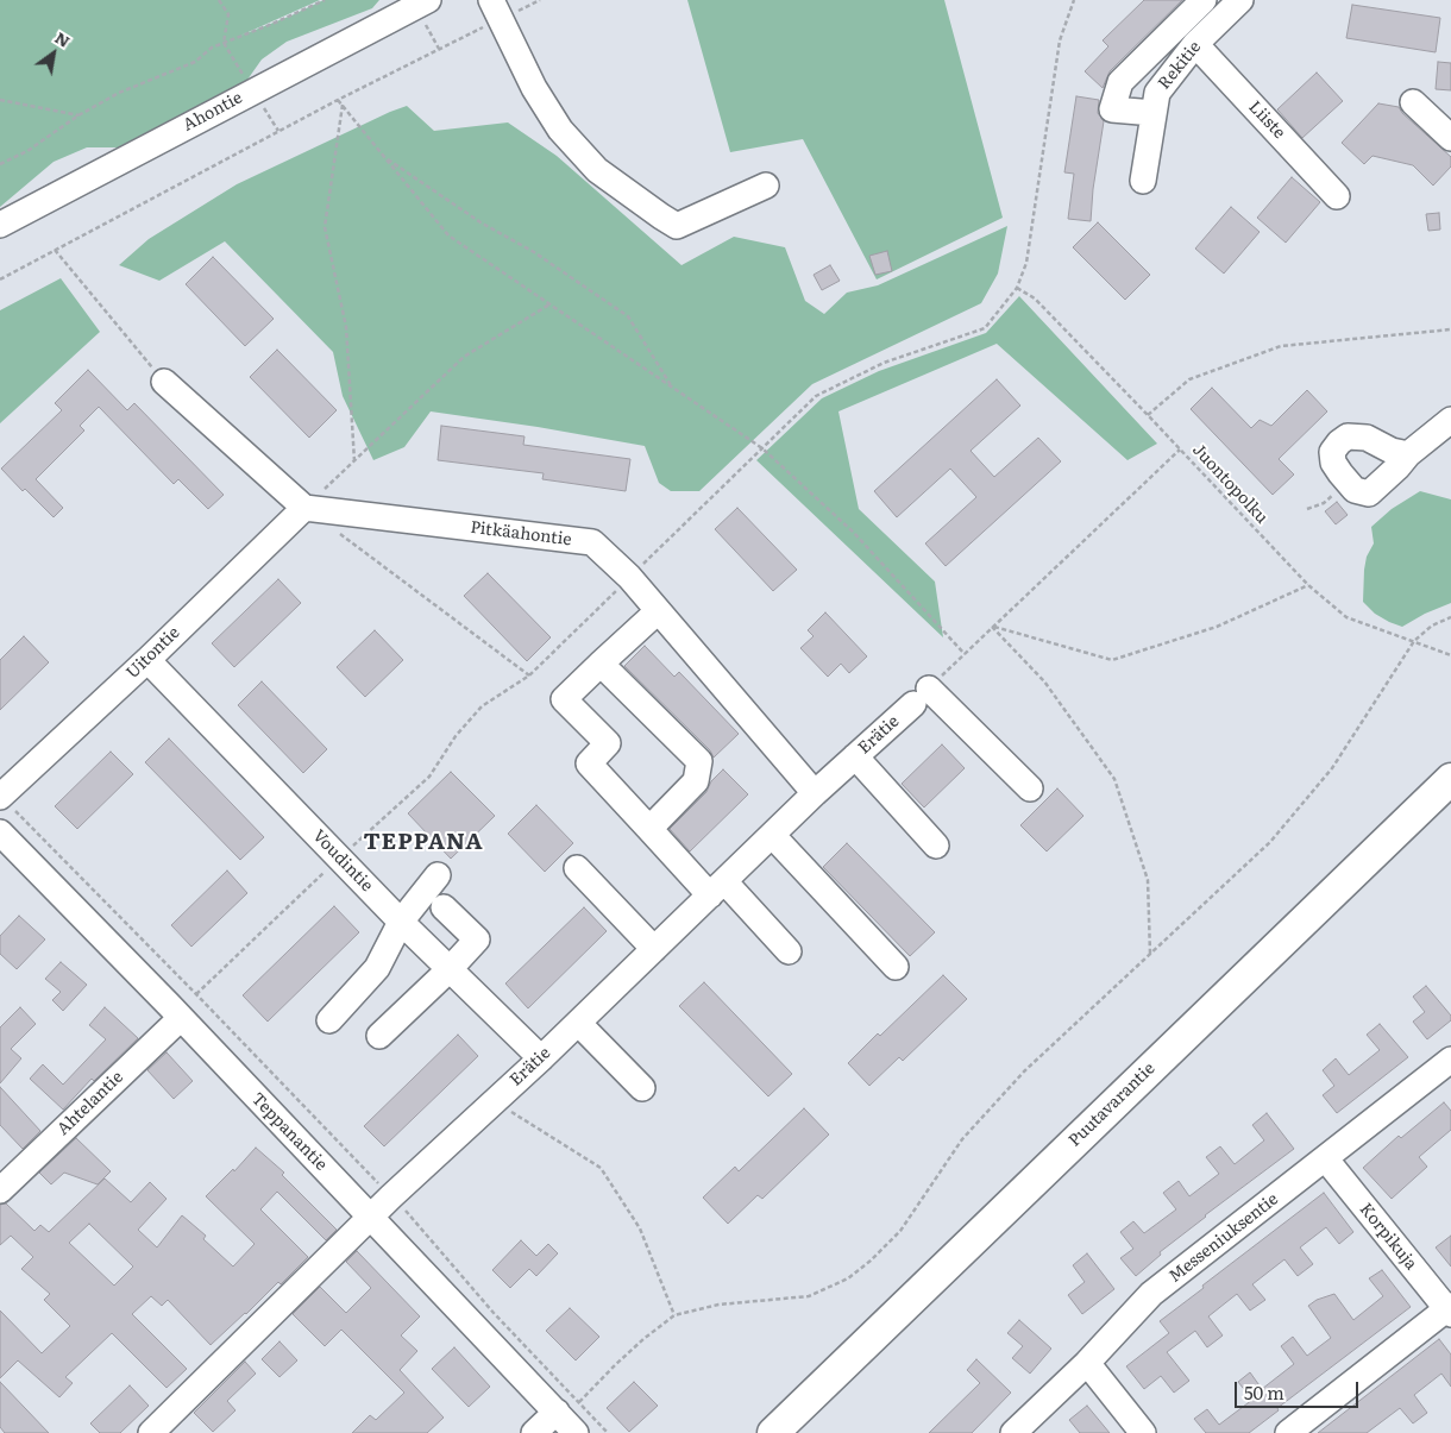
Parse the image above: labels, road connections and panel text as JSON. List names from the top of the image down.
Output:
{
  "streets": {
    "main road": ["Puutavarantie"],
    "street": [
      "Rekitie",
      "Ahontie",
      "Liiste",
      "Pitkäahontie",
      "Uitontie",
      "Erätie",
      "Voudintie",
      "Ahtelantie",
      "Teppanantie",
      "Korpikuja",
      "Messeniuksentie"
    ],
    "path": ["Juontopolku"]
  },
  "crossings": [
    ["Rekitie", "Liiste"],
    ["Pitkäahontie", "Uitontie"],
    ["Pitkäahontie", "Erätie"],
    ["Uitontie", "Voudintie"],
    ["Erätie", "Voudintie"],
    ["Erätie", "Teppanantie"],
    ["Ahtelantie", "Teppanantie"],
    ["Korpikuja", "Messeniuksentie"]
  ],
  "districts": ["TEPPANA"],
  "scale_bar": "50 m",
  "north": "top right"
}
